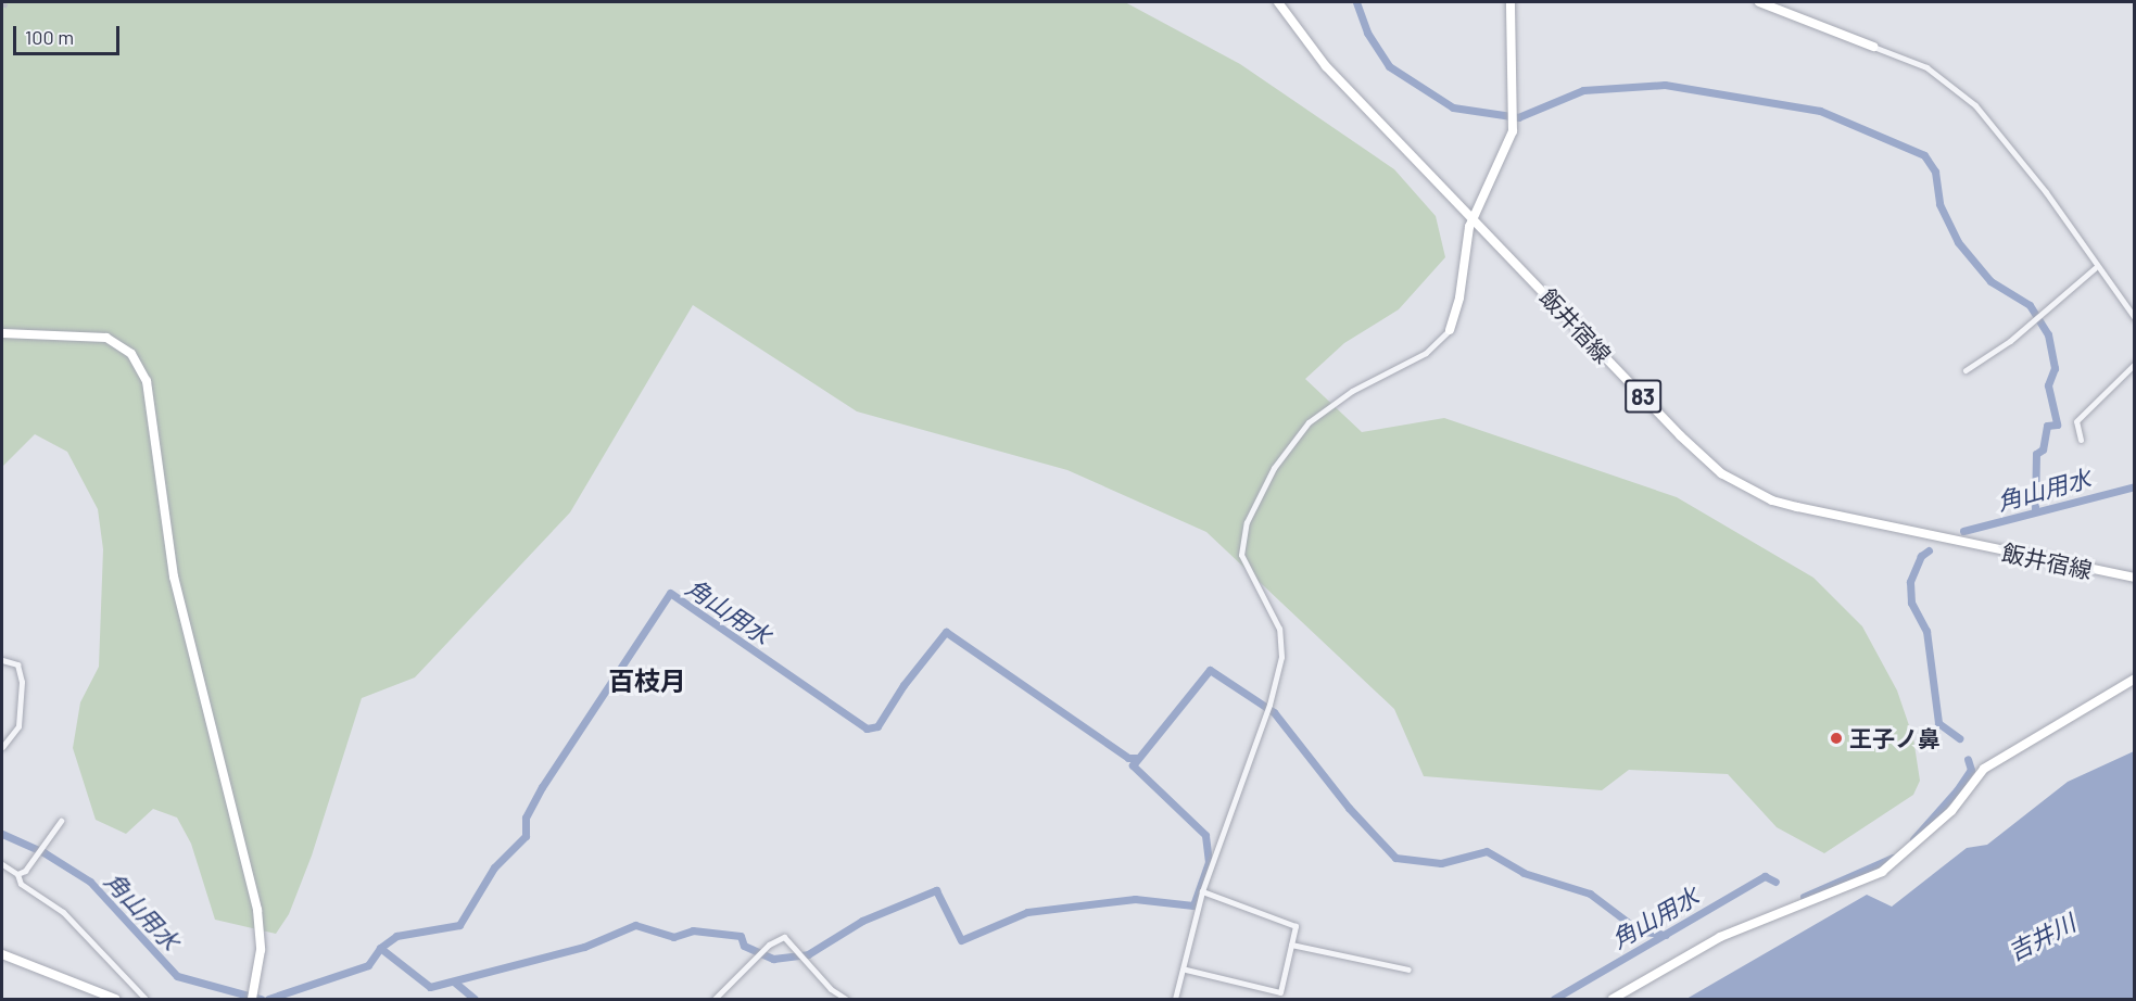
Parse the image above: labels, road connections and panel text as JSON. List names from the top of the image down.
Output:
{
  "streets": {
    "main road": ["飯井宿線", "83"]
  },
  "districts": ["百枝月"],
  "water": ["角山用水", "吉井川"],
  "places": ["王子ノ鼻"],
  "scale_bar": "100 m"
}
